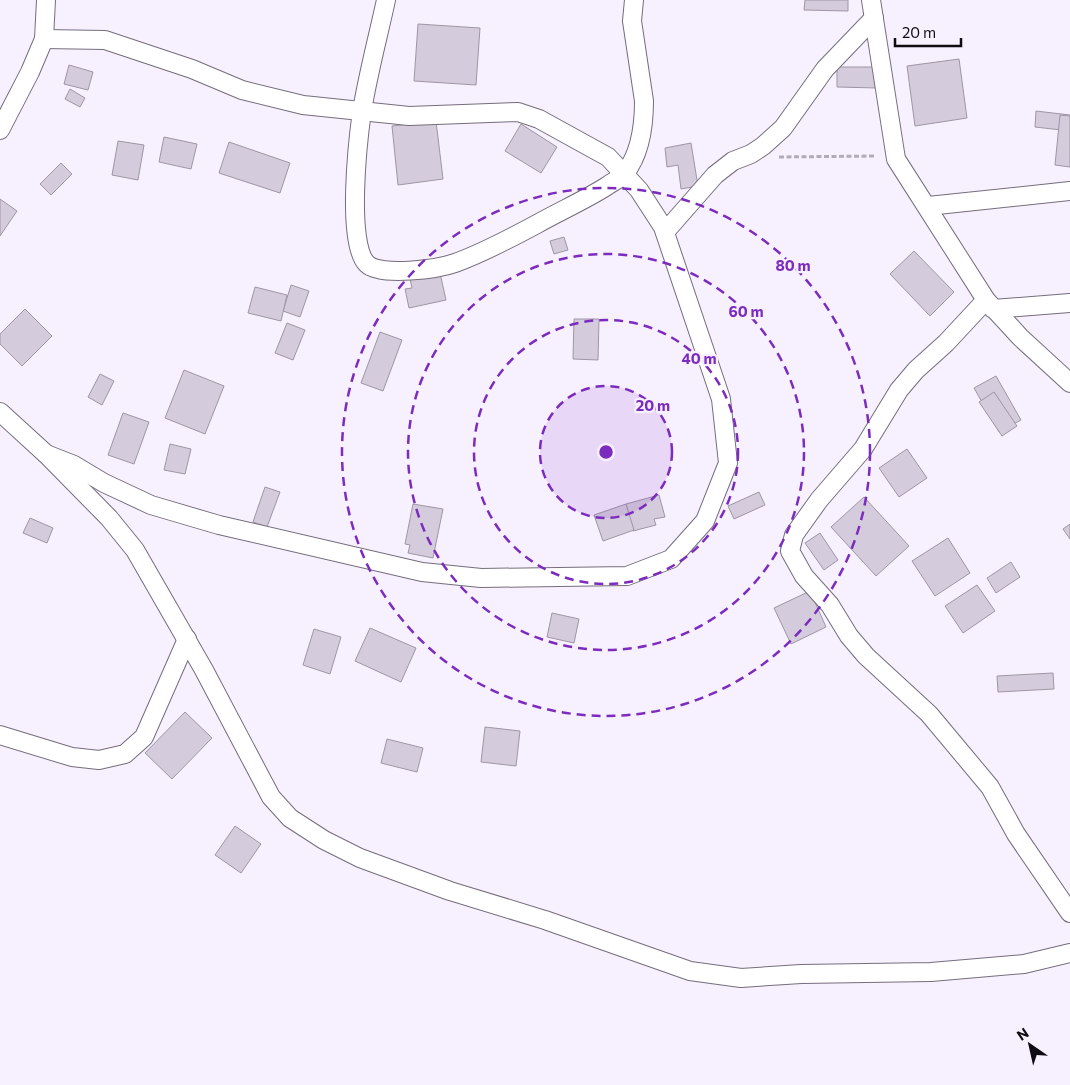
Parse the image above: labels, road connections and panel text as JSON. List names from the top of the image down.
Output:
{
  "scale_bar": "20 m",
  "north": "top left",
  "rings": [
    "80 m",
    "60 m",
    "40 m",
    "20 m"
  ]
}
